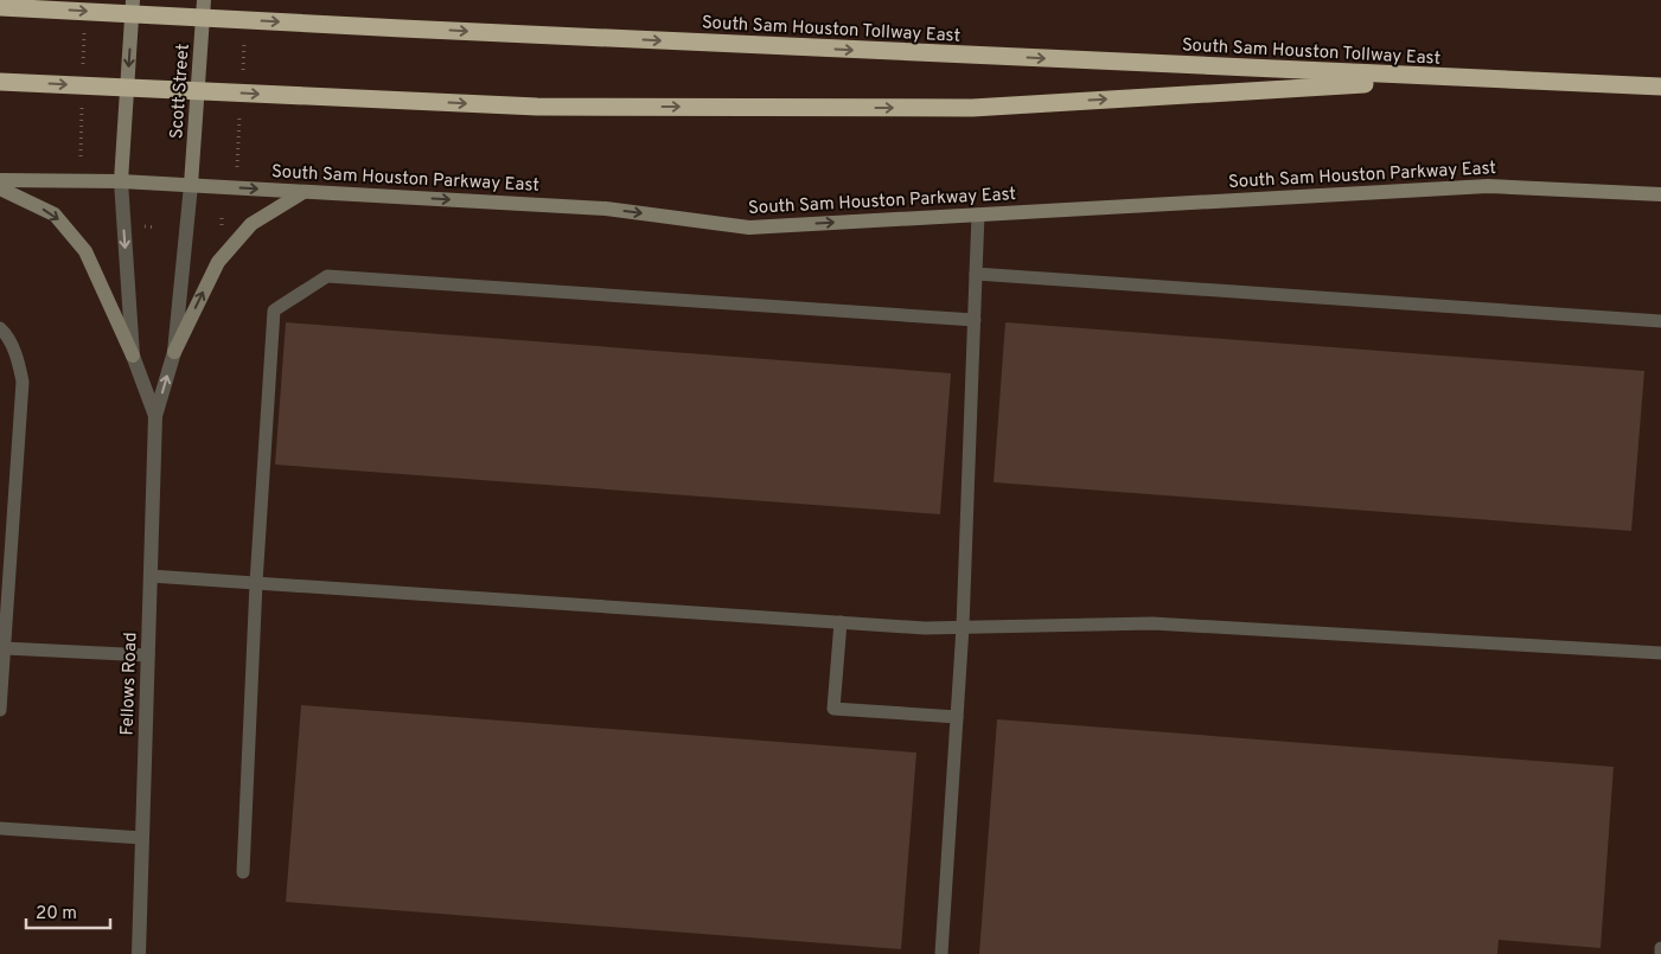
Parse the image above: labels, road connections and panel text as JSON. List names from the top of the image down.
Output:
{
  "streets": {
    "highway": ["South Sam Houston Tollway East"],
    "main road": ["Scott Street", "South Sam Houston Parkway East"],
    "street": ["Fellows Road"]
  },
  "crossings": [
    ["Scott Street", "South Sam Houston Parkway East"],
    ["Scott Street", "Fellows Road"],
    ["South Sam Houston Parkway East", "Fellows Road"]
  ],
  "one_way": ["South Sam Houston Parkway East"],
  "scale_bar": "20 m"
}
